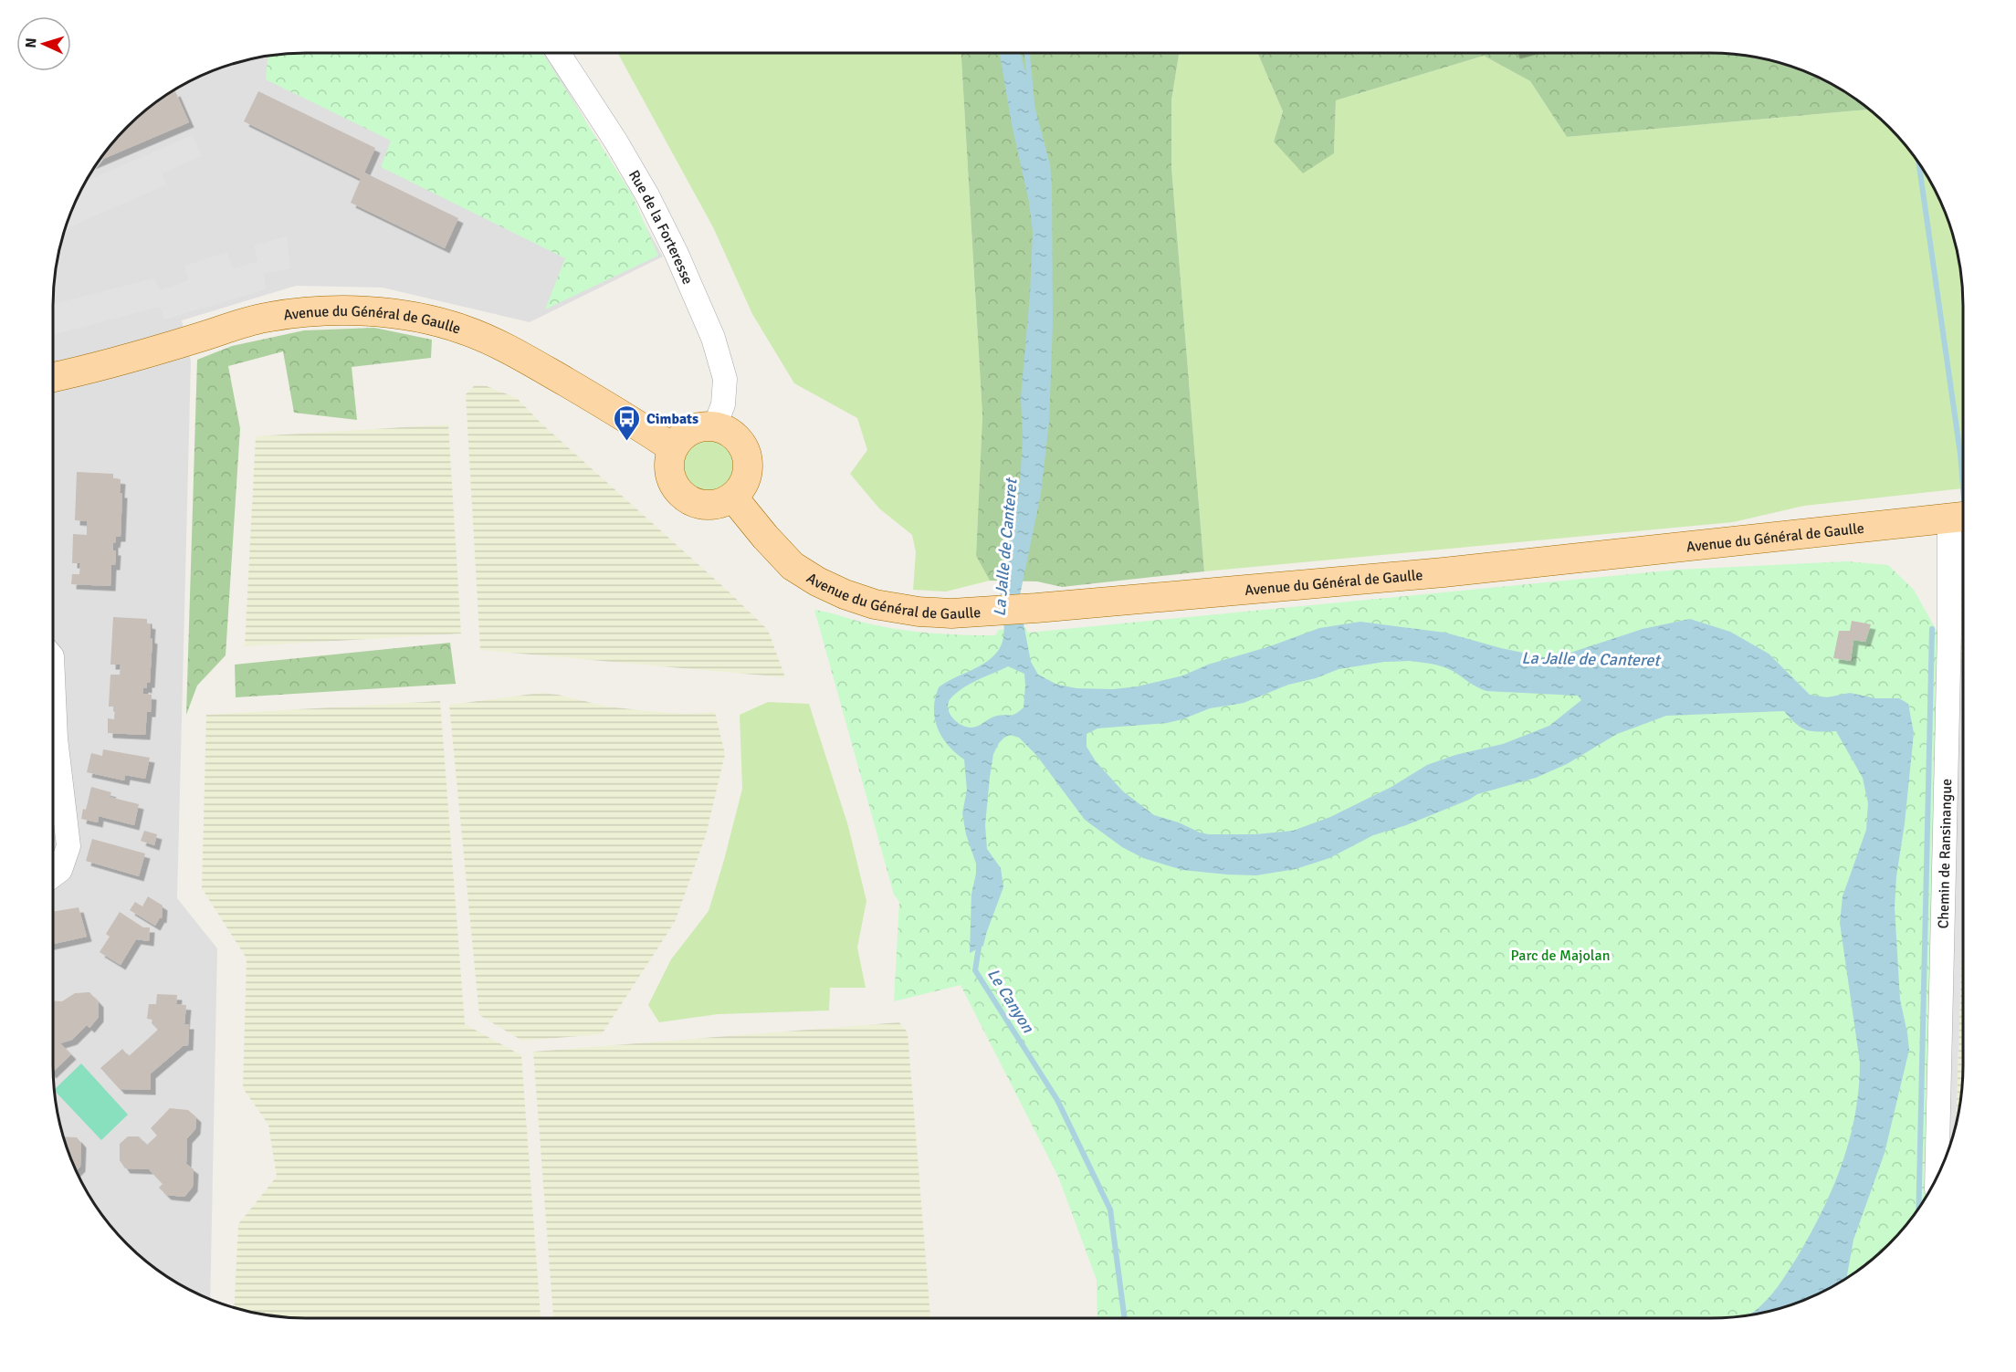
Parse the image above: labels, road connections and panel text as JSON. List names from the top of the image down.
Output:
{
  "streets": {
    "main road": ["Avenue du Général de Gaulle"],
    "street": ["Rue de la Forteresse", "Chemin de Ransinangue"]
  },
  "crossings": [
    ["Rue de la Forteresse", "Avenue du Général de Gaulle"],
    ["Avenue du Général de Gaulle", "Chemin de Ransinangue"]
  ],
  "water": ["La Jalle de Canteret", "Le Canyon"],
  "parks": ["Parc de Majolan"],
  "places": {
    "bus stop": ["Cimbats"]
  },
  "north": "left"
}
